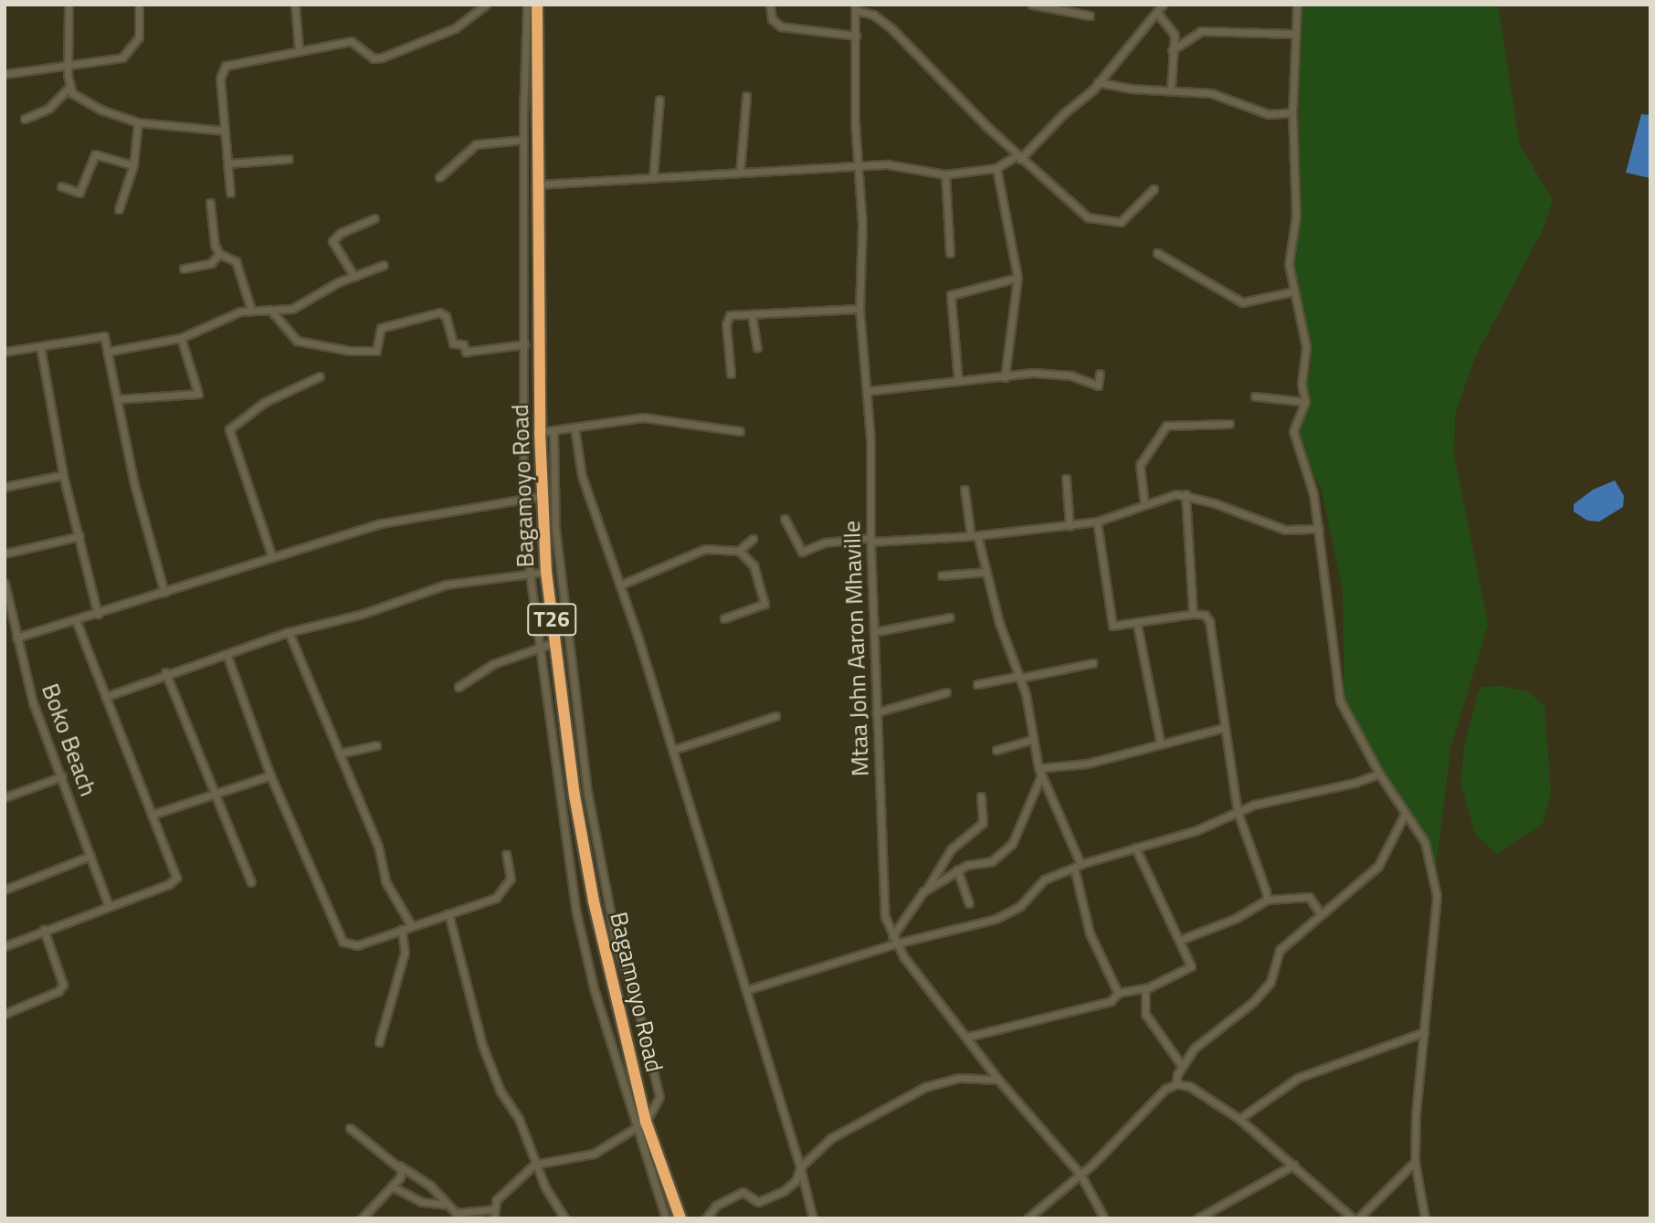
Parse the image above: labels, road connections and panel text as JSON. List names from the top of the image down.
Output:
{
  "streets": {
    "highway": ["Bagamoyo Road", "T26"],
    "street": ["Mtaa John Aaron Mhaville", "Boko Beach"]
  }
}
